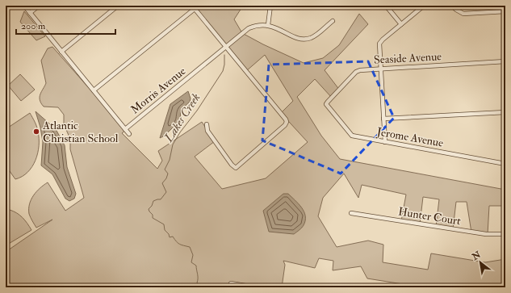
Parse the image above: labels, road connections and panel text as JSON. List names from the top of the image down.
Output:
{
  "streets": {
    "street": [
      "Seaside Avenue",
      "Morris Avenue",
      "Jerome Avenue",
      "Hunter Court"
    ]
  },
  "crossings": [
    ["Seaside Avenue", "Jerome Avenue"]
  ],
  "water": ["Lakes Creek"],
  "places": ["Atlantic Christian School"],
  "scale_bar": "200 m",
  "north": "top left"
}
